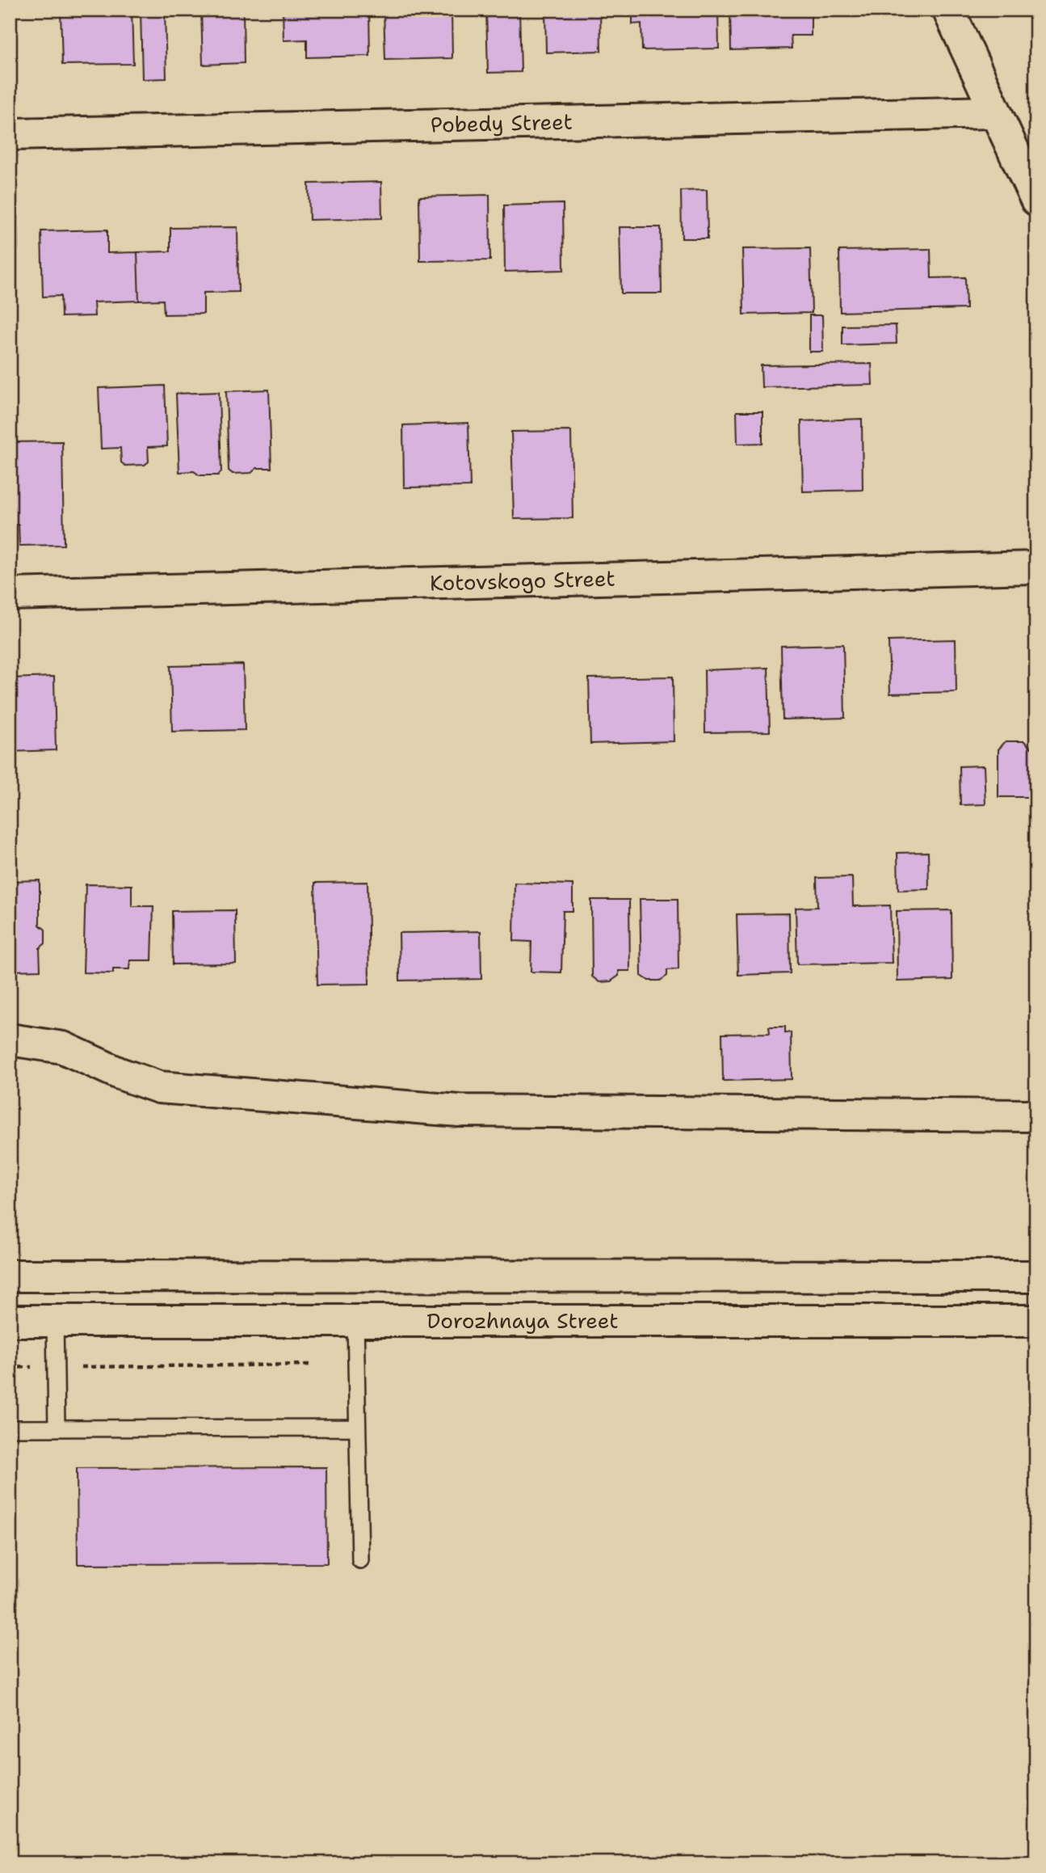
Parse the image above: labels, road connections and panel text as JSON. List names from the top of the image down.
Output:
{
  "streets": {
    "street": ["Pobedy Street", "Kotovskogo Street", "Dorozhnaya Street"]
  }
}
